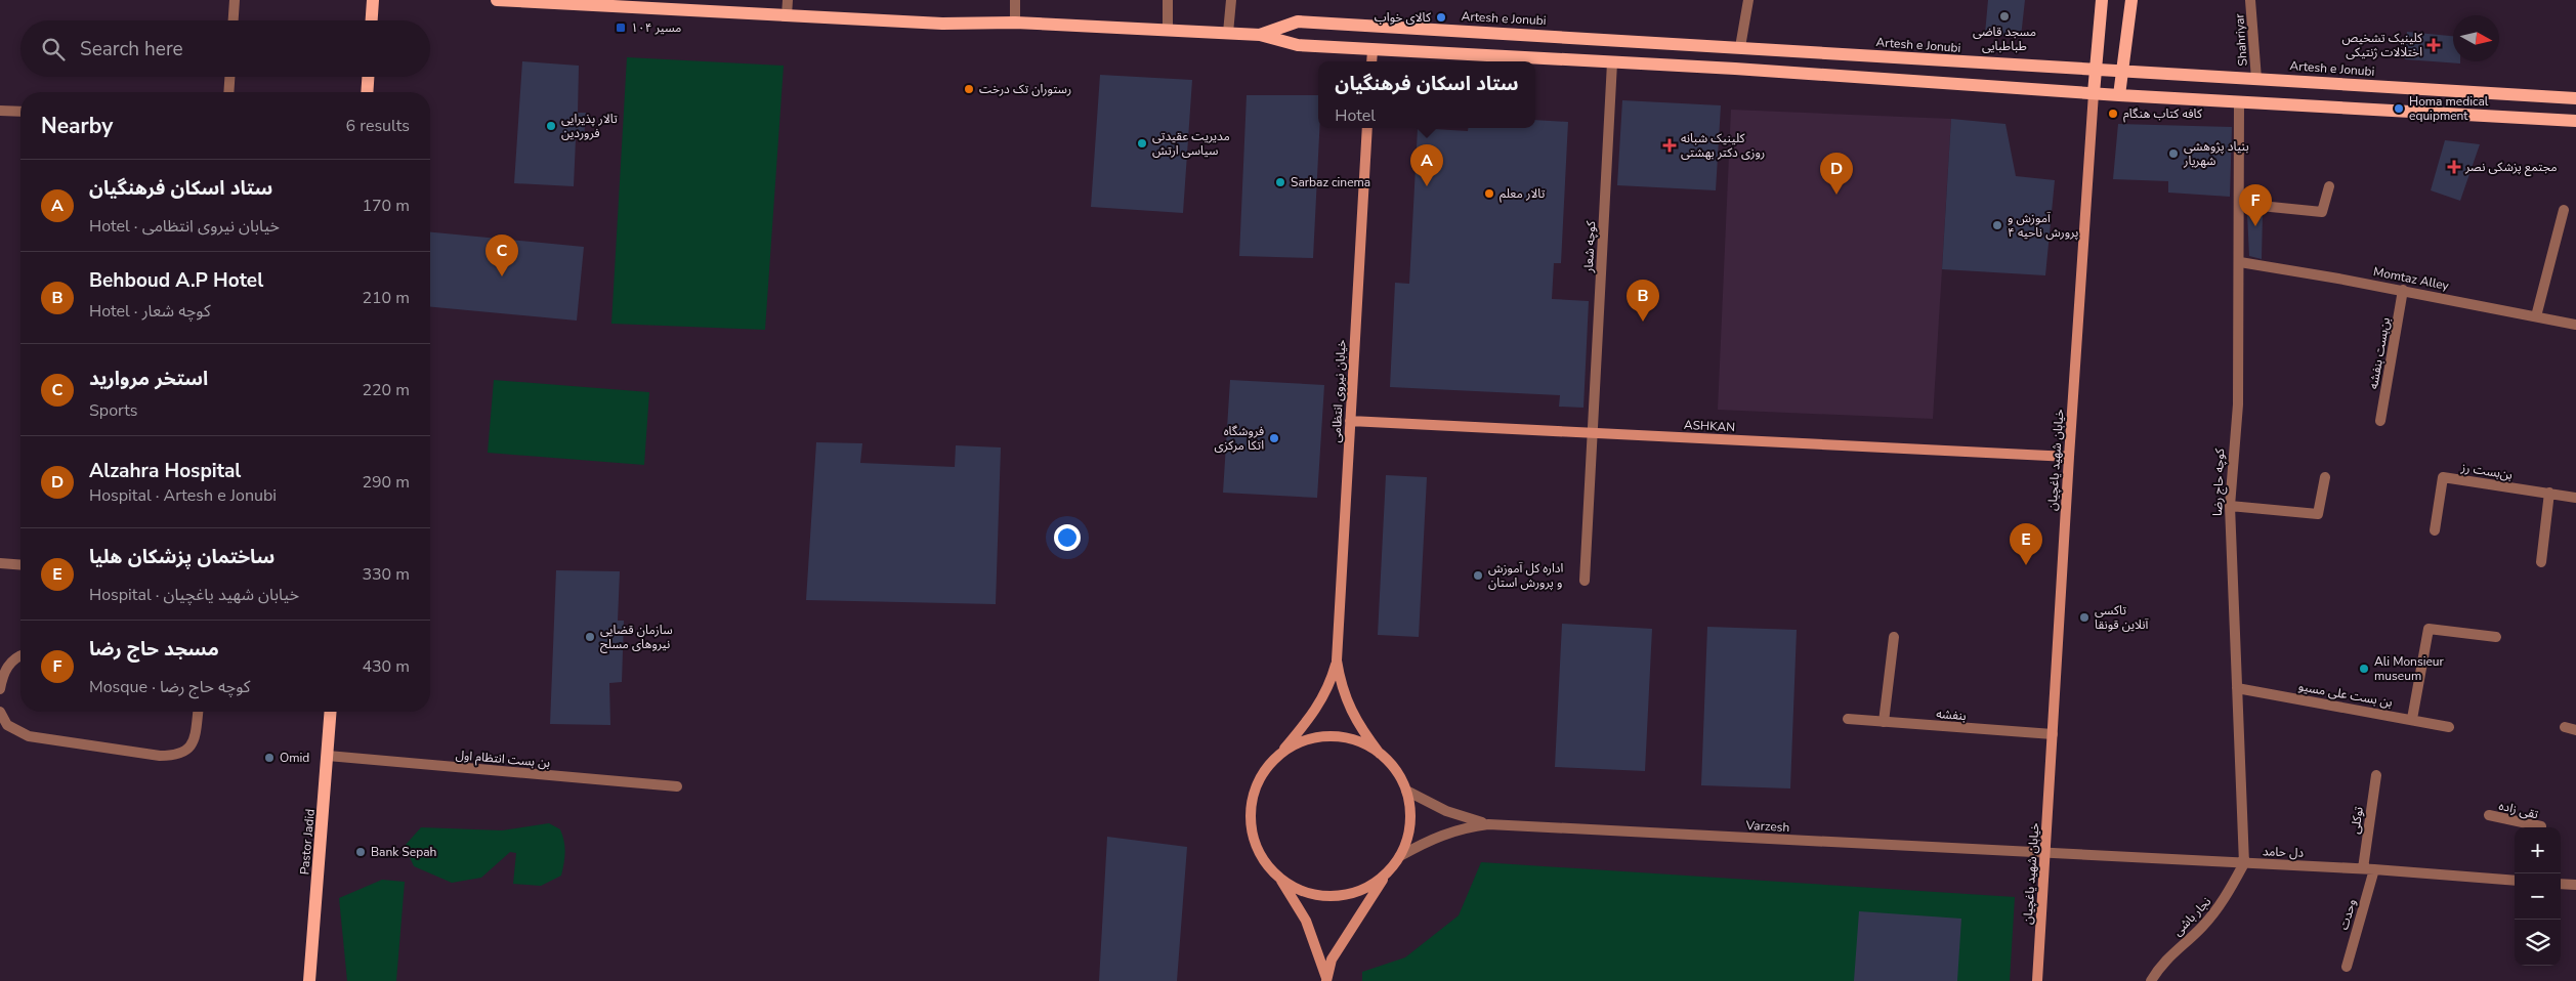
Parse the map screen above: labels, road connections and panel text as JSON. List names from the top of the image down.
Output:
{
  "streets": {
    "main road": ["Artesh e Jonubi", "Pastor Jadid"],
    "street": [
      "Shahriyar",
      "کوچه شعار",
      "Momtaz Alley",
      "بن‌بست بنفشه",
      "خیابان نیروی انتظامی",
      "ASHKAN",
      "خیابان شهید یاغچیان",
      "بن‌بست رز",
      "کوچه حاج رضا",
      "بن بست علی مسیو",
      "بنفشه",
      "بن بست انتظام اول",
      "تقی‌ زاده",
      "توکلی",
      "Varzesh",
      "دل حامد",
      "وحدت",
      "نجار باشی"
    ]
  },
  "crossings": [
    ["Artesh e Jonubi", "Shahriyar"],
    ["Artesh e Jonubi", "کوچه شعار"],
    ["Artesh e Jonubi", "خیابان شهید یاغچیان"],
    ["Artesh e Jonubi", "کوچه حاج رضا"],
    ["کوچه شعار", "ASHKAN"],
    ["Momtaz Alley", "بن‌بست بنفشه"],
    ["Momtaz Alley", "کوچه حاج رضا"],
    ["خیابان نیروی انتظامی", "ASHKAN"],
    ["خیابان نیروی انتظامی", "Varzesh"],
    ["ASHKAN", "خیابان شهید یاغچیان"],
    ["خیابان شهید یاغچیان", "بنفشه"],
    ["خیابان شهید یاغچیان", "Varzesh"],
    ["خیابان شهید یاغچیان", "دل حامد"],
    ["کوچه حاج رضا", "بن بست علی مسیو"],
    ["کوچه حاج رضا", "دل حامد"],
    ["کوچه حاج رضا", "نجار باشی"],
    ["بن بست انتظام اول", "Pastor Jadid"],
    ["توکلی", "دل حامد"],
    ["Varzesh", "دل حامد"],
    ["دل حامد", "وحدت"],
    ["دل حامد", "نجار باشی"]
  ],
  "places": {
    "other": [
      "مسجد قاضی طباطبایی",
      "کالای خواب",
      "رستوران تک درخت",
      "Homa medical equipment",
      "کافه کتاب هنگام",
      "تالار پذیرایی فروردین",
      "مدیریت عقیدتی سیاسی ارتش",
      "بنیاد پژوهشی شهریار",
      "Sarbaz cinema",
      "تالار معلم",
      "آموزش و پرورش ناحیه ۴",
      "فروشگاه اتکا مرکزی",
      "اداره کل آموزش و پرورش استان",
      "تاکسی آنلاین قونقا",
      "سازمان قضایی نیروهای مسلح",
      "Ali Monsieur museum",
      "Omid",
      "Bank Sepah"
    ],
    "transit": ["مسیر ۱۰۴"],
    "health": ["کلینیک تشخیص اختلالات ژنتیکی", "کلینیک شبانه روزی دکتر بهشتی", "مجتمع پزشکی نصر"]
  },
  "north": "right",
  "page": {
    "search": "Search here",
    "popup": ["ستاد اسکان فرهنگیان", "Hotel"],
    "heading": ["Nearby", "6 results"],
    "pins": [
      "A",
      "D",
      "F",
      "C",
      "B",
      "E"
    ],
    "list": [
      {
        "mark": "A",
        "name": "ستاد اسکان فرهنگیان",
        "note": "Hotel · خیابان نیروی انتظامی",
        "value": "170 m"
      },
      {
        "mark": "B",
        "name": "Behboud A.P Hotel",
        "note": "Hotel · کوچه شعار",
        "value": "210 m"
      },
      {
        "mark": "C",
        "name": "استخر مروارید",
        "note": "Sports",
        "value": "220 m"
      },
      {
        "mark": "D",
        "name": "Alzahra Hospital",
        "note": "Hospital · Artesh e Jonubi",
        "value": "290 m"
      },
      {
        "mark": "E",
        "name": "ساختمان پزشکان هلیا",
        "note": "Hospital · خیابان شهید یاغچیان",
        "value": "330 m"
      },
      {
        "mark": "F",
        "name": "مسجد حاج رضا",
        "note": "Mosque · کوچه حاج رضا",
        "value": "430 m"
      }
    ],
    "map_buttons": ["+", "−"]
  }
}
